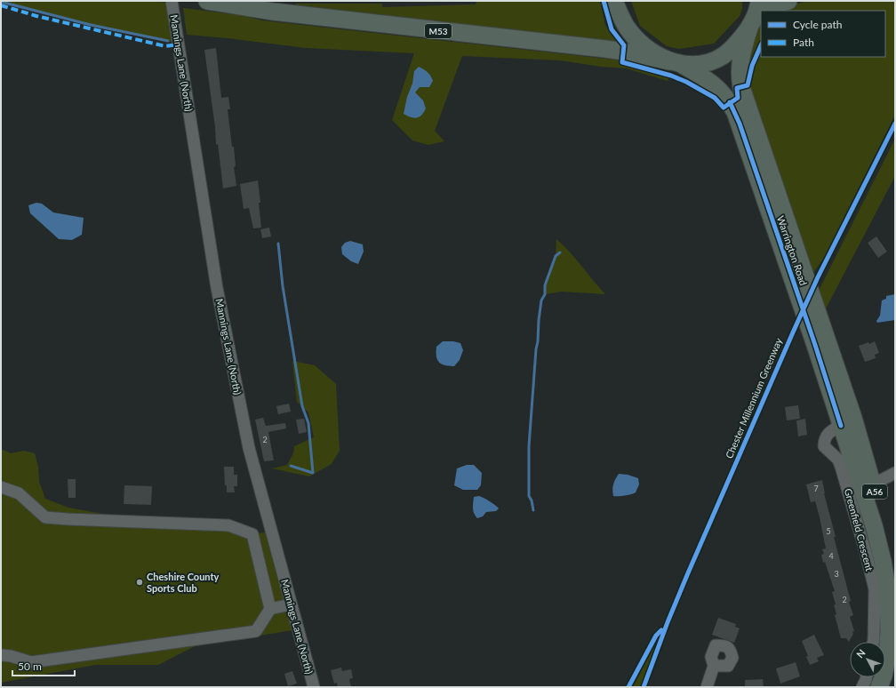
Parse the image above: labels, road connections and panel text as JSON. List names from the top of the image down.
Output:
{
  "streets": {
    "highway": ["M53", "Warrington Road", "A56"],
    "street": ["Mannings Lane (North)", "Greenfield Crescent"],
    "cycle path": ["Chester Millennium Greenway"]
  },
  "crossings": [
    ["M53", "Warrington Road"],
    ["Warrington Road", "Greenfield Crescent"]
  ],
  "places": ["Cheshire County Sports Club"],
  "house_numbers": [
    "2",
    "7",
    "5",
    "4",
    "3",
    "2"
  ],
  "legend": ["Cycle path", "Path"],
  "scale_bar": "50 m",
  "north": "top left"
}
